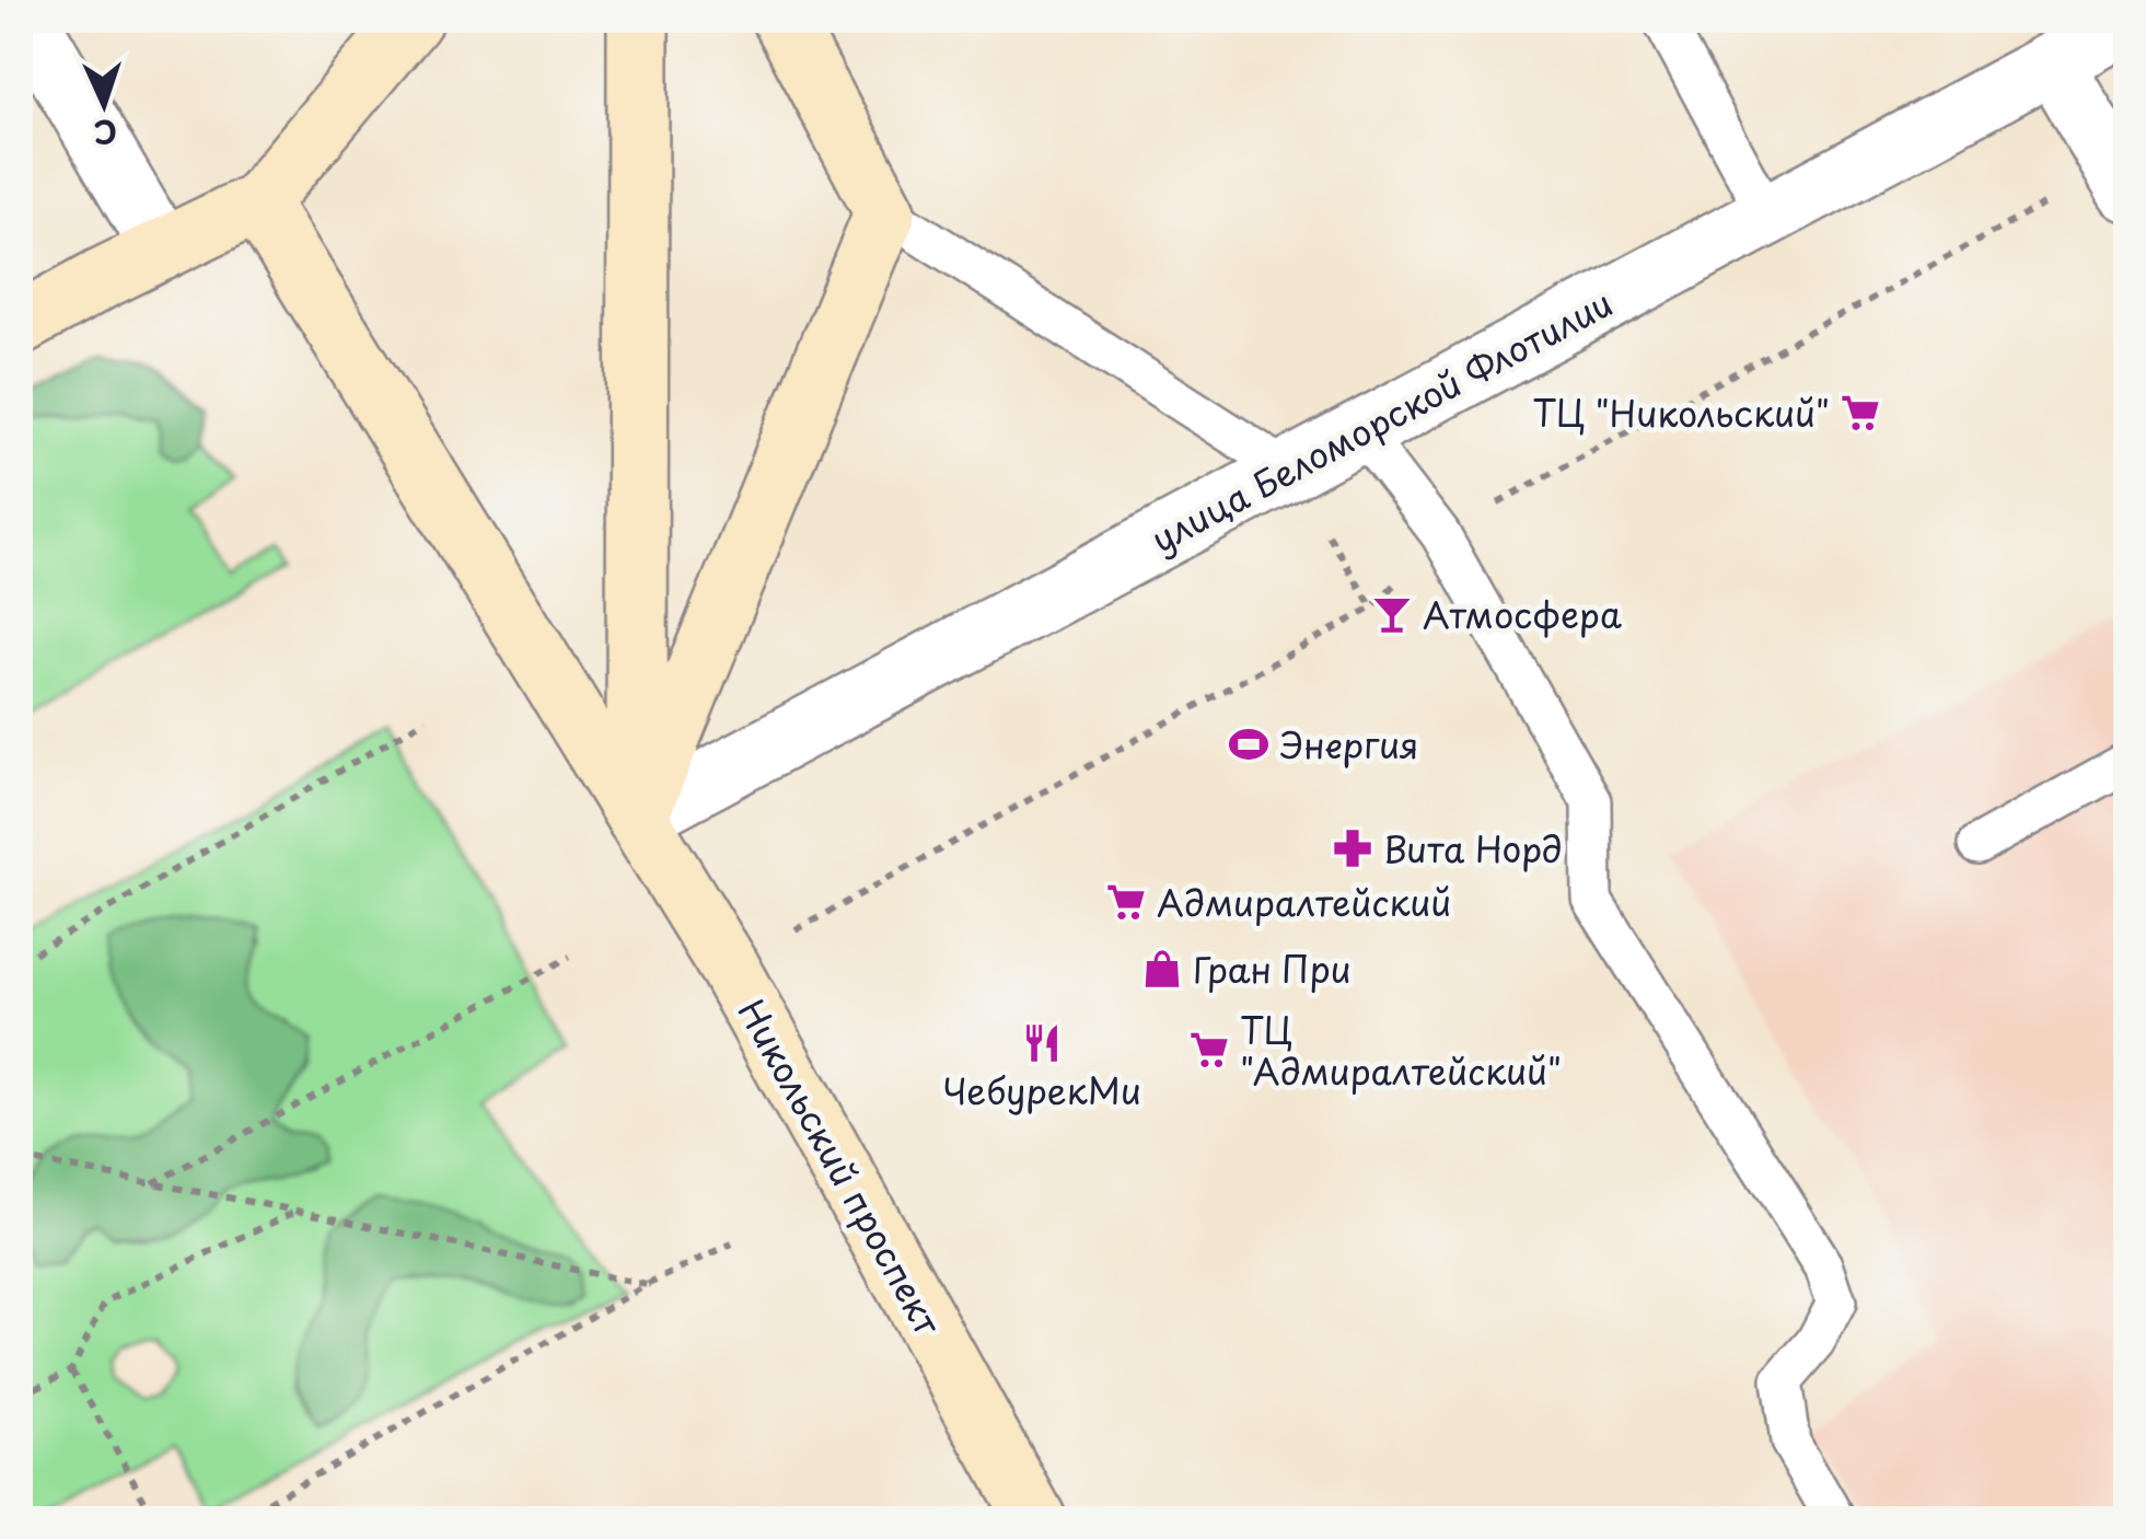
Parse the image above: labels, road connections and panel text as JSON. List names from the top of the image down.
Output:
{
  "streets": {
    "street": ["улица Беломорской Флотилии", "Никольский проспект"]
  },
  "crossings": [
    ["улица Беломорской Флотилии", "Никольский проспект"]
  ],
  "places": {
    "supermarket": ["ТЦ \"Никольский\"", "Адмиралтейский", "ТЦ \"Адмиралтейский\""],
    "bar": ["Атмосфера"],
    "sports": ["Энергия"],
    "pharmacy": ["Вита Норд"],
    "shop": ["Гран При"],
    "restaurant": ["ЧебурекМи"]
  },
  "north": "bottom"
}
